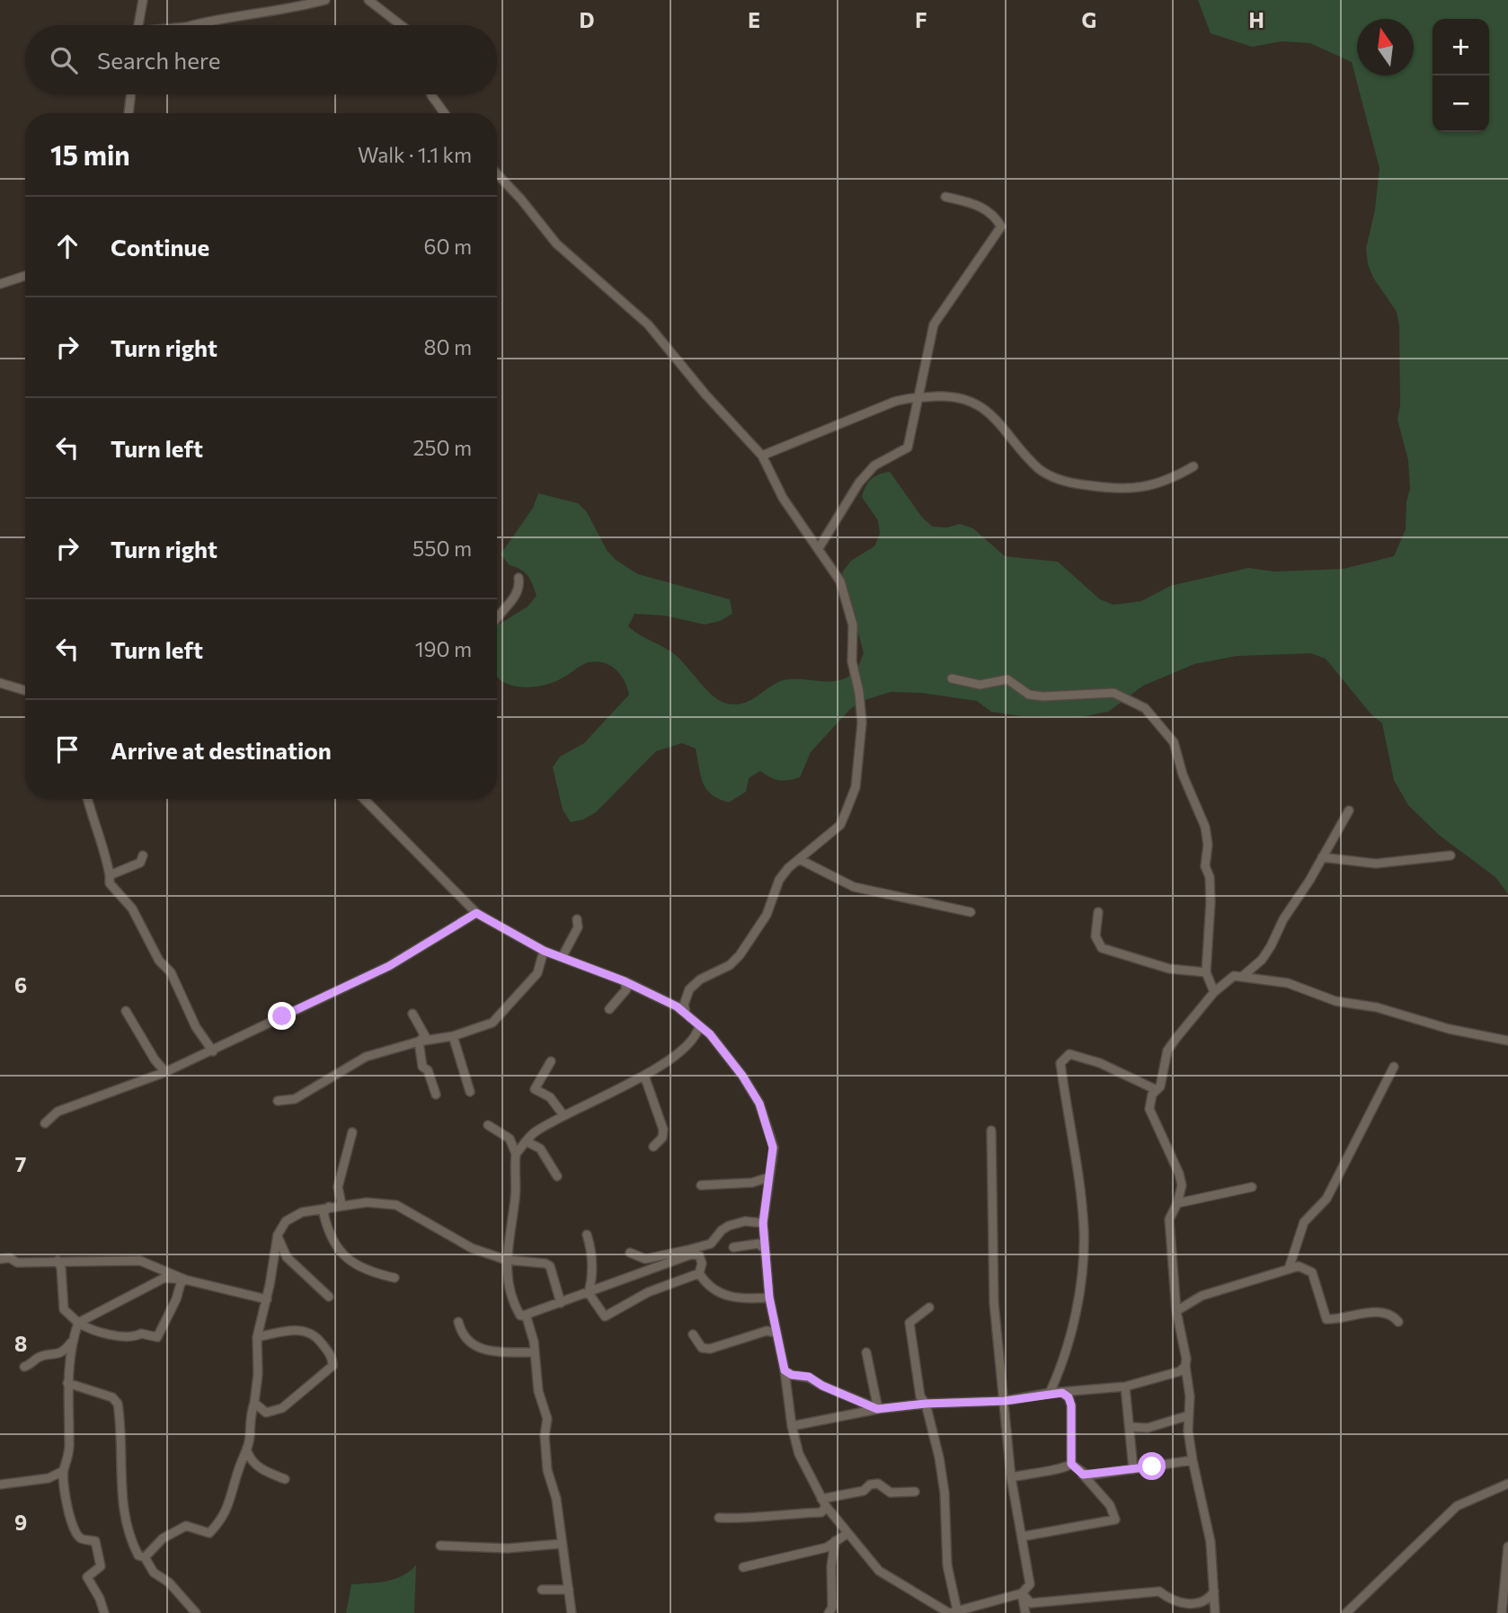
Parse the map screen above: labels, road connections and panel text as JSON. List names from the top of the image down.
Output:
{
  "north": "top",
  "page": {
    "map_buttons": ["+", "−"],
    "search": "Search here",
    "heading": ["15 min", "Walk · 1.1 km"],
    "list": [
      ["Continue", "60 m"],
      ["Turn right", "80 m"],
      ["Turn left", "250 m"],
      ["Turn right", "550 m"],
      ["Turn left", "190 m"],
      "Arrive at destination"
    ]
  },
  "grid": {
    "columns": [
      "D",
      "E",
      "F",
      "G",
      "H"
    ],
    "rows": [
      "6",
      "7",
      "8",
      "9"
    ]
  }
}
